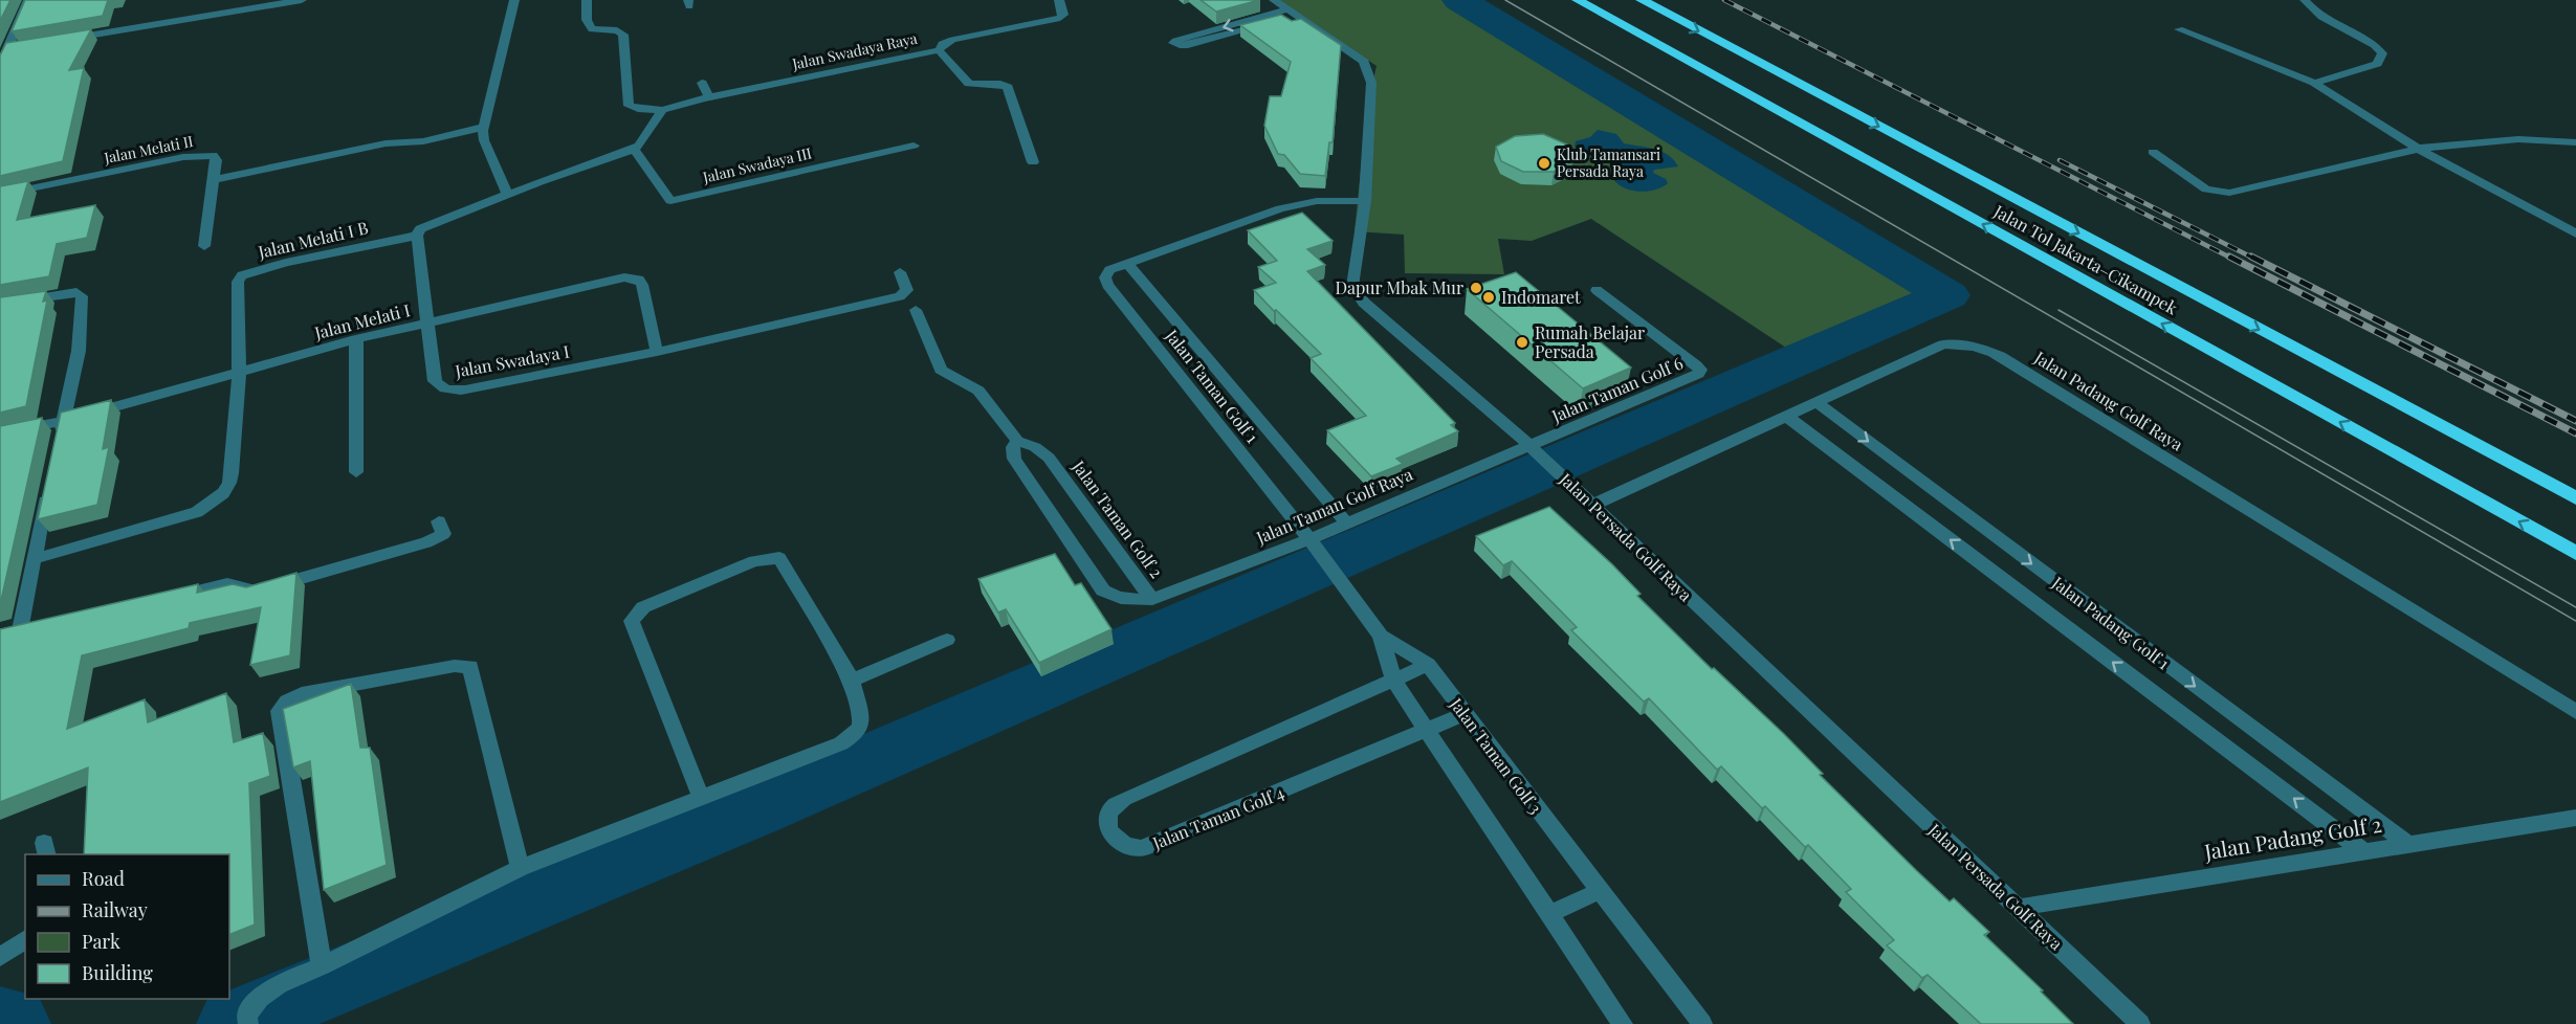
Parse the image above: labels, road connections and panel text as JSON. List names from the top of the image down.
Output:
{
  "streets": {
    "highway": ["Jalan Tol Jakarta–Cikampek"],
    "street": [
      "Jalan Swadaya Raya",
      "Jalan Melati II",
      "Jalan Swadaya III",
      "Jalan Melati I B",
      "Jalan Melati I",
      "Jalan Swadaya I",
      "Jalan Taman Golf 1",
      "Jalan Taman Golf 6",
      "Jalan Padang Golf Raya",
      "Jalan Taman Golf Raya",
      "Jalan Taman Golf 2",
      "Jalan Persada Golf Raya",
      "Jalan Padang Golf 1",
      "Jalan Taman Golf 3",
      "Jalan Taman Golf 4",
      "Jalan Padang Golf 2"
    ]
  },
  "crossings": [
    ["Jalan Melati I B", "Jalan Melati I"],
    ["Jalan Melati I", "Jalan Swadaya I"],
    ["Jalan Taman Golf 1", "Jalan Taman Golf Raya"],
    ["Jalan Taman Golf 1", "Jalan Persada Golf Raya"],
    ["Jalan Taman Golf 1", "Jalan Taman Golf 3"],
    ["Jalan Taman Golf 6", "Jalan Taman Golf Raya"],
    ["Jalan Taman Golf 6", "Jalan Persada Golf Raya"],
    ["Jalan Padang Golf Raya", "Jalan Persada Golf Raya"],
    ["Jalan Padang Golf Raya", "Jalan Padang Golf 1"],
    ["Jalan Taman Golf Raya", "Jalan Taman Golf 2"],
    ["Jalan Taman Golf Raya", "Jalan Persada Golf Raya"],
    ["Jalan Taman Golf Raya", "Jalan Taman Golf 3"],
    ["Jalan Persada Golf Raya", "Jalan Padang Golf 2"],
    ["Jalan Padang Golf 1", "Jalan Padang Golf 2"],
    ["Jalan Taman Golf 3", "Jalan Taman Golf 4"]
  ],
  "places": [
    "Klub Tamansari Persada Raya",
    "Dapur Mbak Mur",
    "Indomaret",
    "Rumah Belajar Persada"
  ],
  "legend": [
    "Road",
    "Railway",
    "Park",
    "Building"
  ]
}
